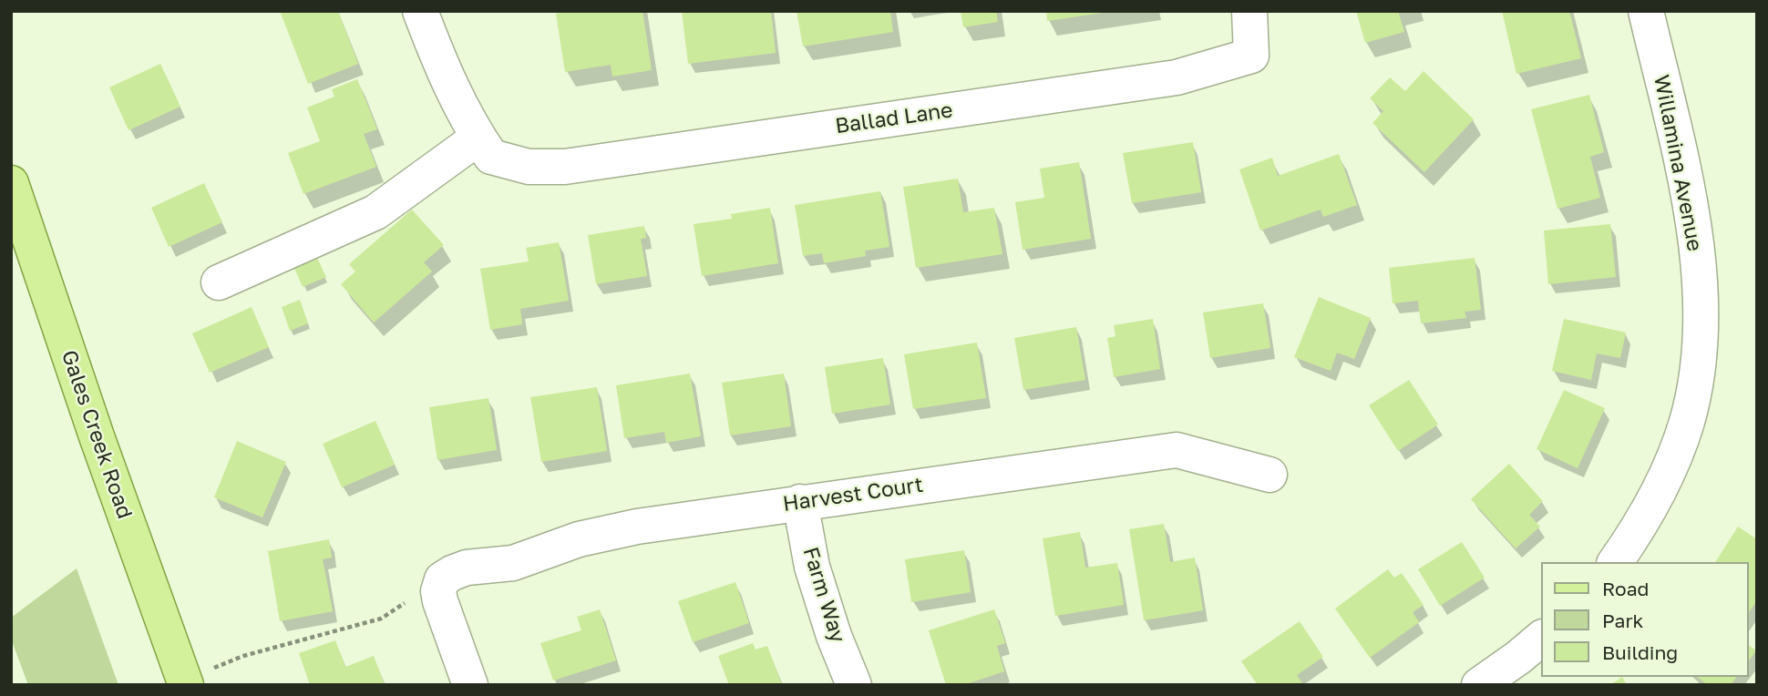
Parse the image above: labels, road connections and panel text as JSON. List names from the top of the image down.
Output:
{
  "streets": {
    "main road": ["Gales Creek Road"],
    "street": [
      "Ballad Lane",
      "Willamina Avenue",
      "Harvest Court",
      "Farm Way"
    ]
  },
  "crossings": [
    ["Harvest Court", "Farm Way"]
  ],
  "legend": ["Road", "Park", "Building"]
}
